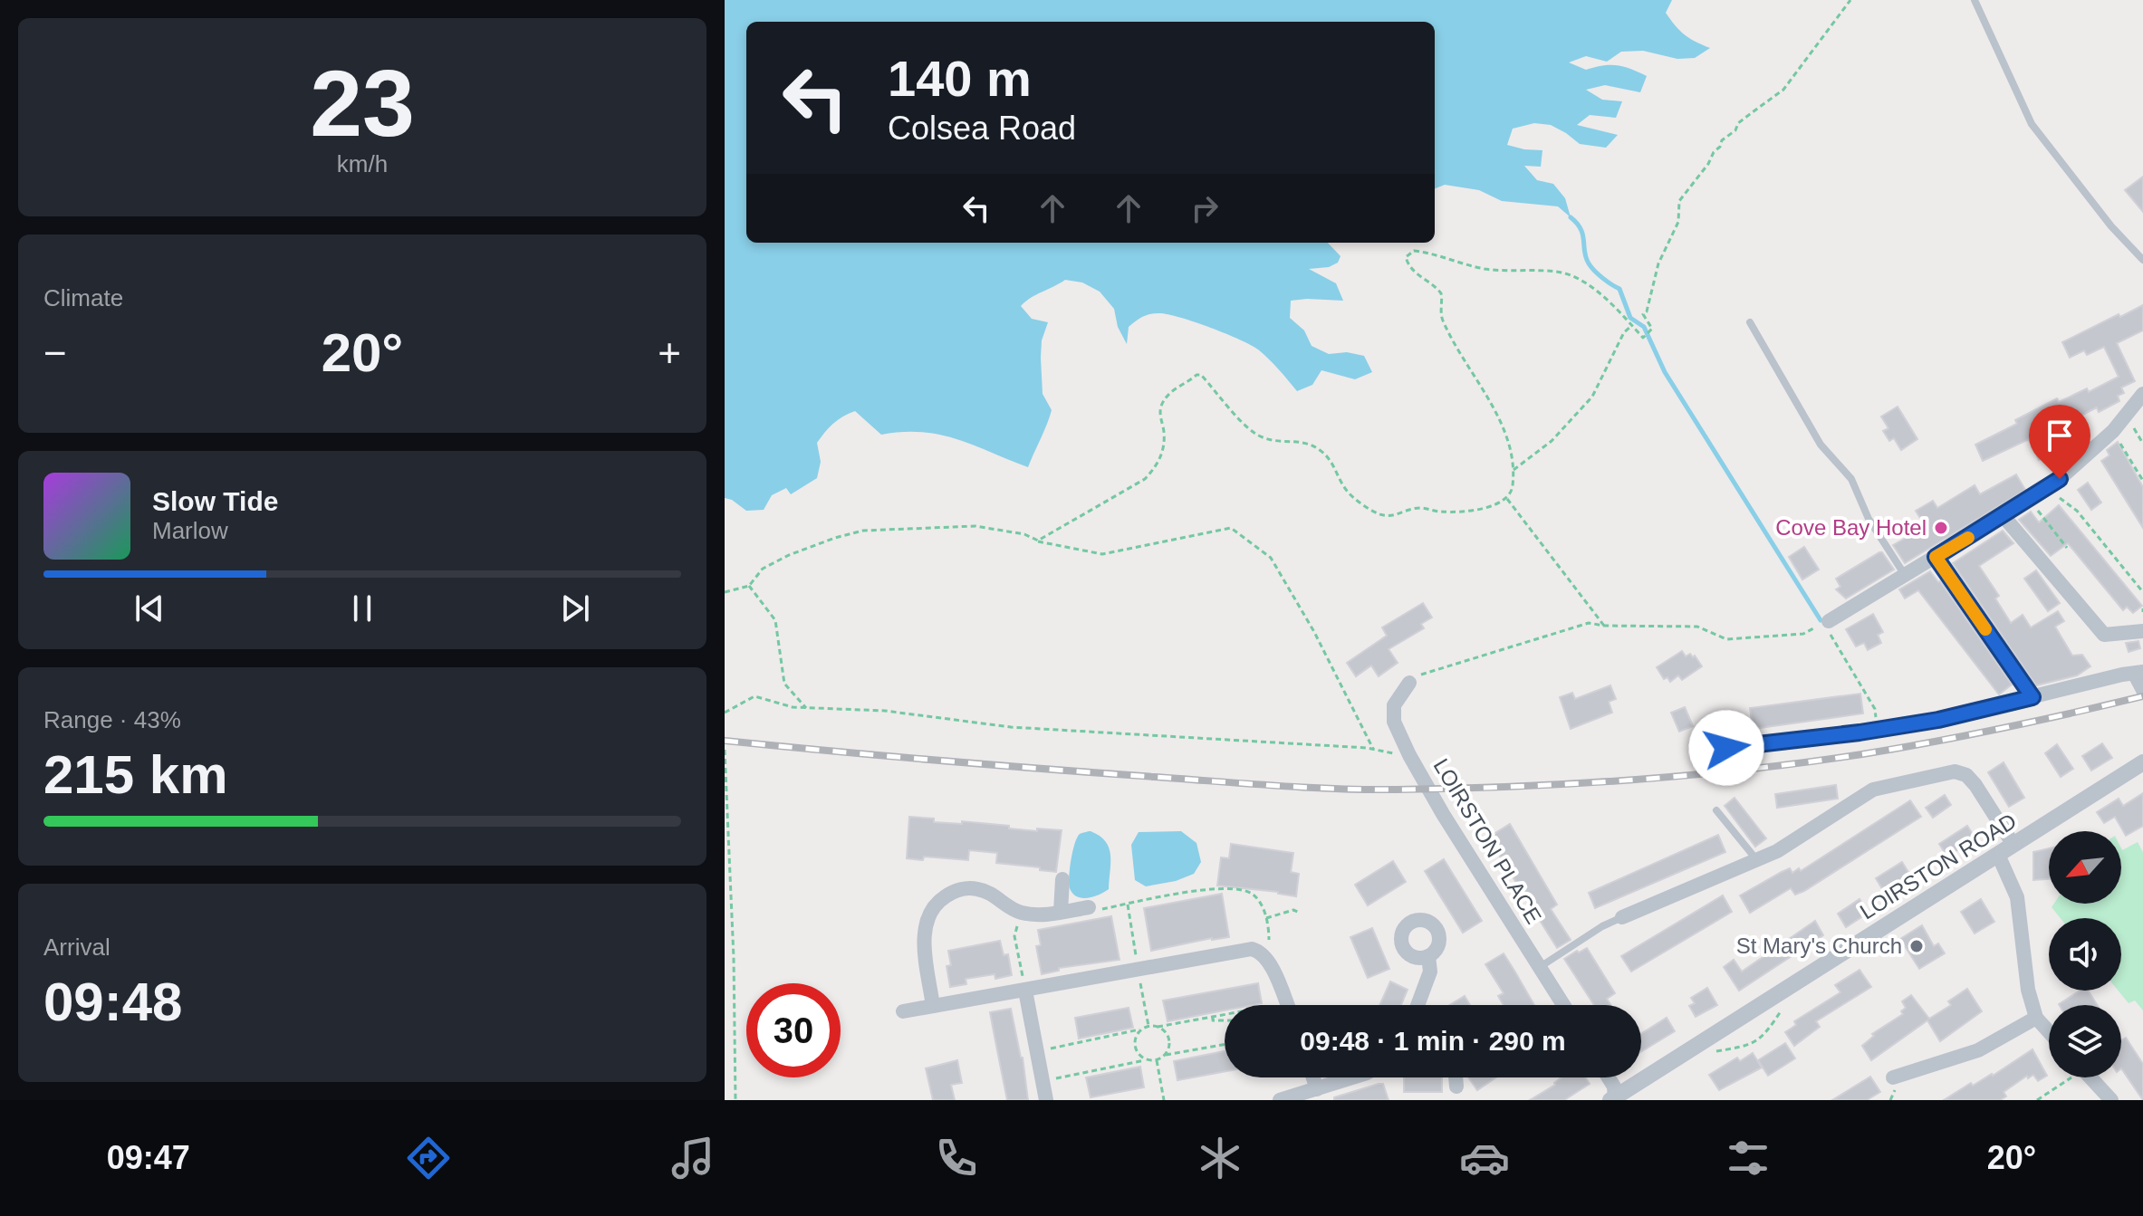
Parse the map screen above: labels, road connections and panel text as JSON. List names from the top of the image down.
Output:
{
  "streets": {
    "street": ["LOIRSTON PLACE", "LOIRSTON ROAD"]
  },
  "places": ["Cove Bay Hotel", "St Mary's Church"],
  "north": "bottom left",
  "page": {
    "tile": [
      ["23", "km/h"],
      "Climate",
      ["Range · 43%", "215 km"],
      ["Arrival", "09:48"]
    ],
    "turn": ["140 m", "Colsea Road"],
    "heat": ["−", "20°", "+"],
    "song": ["Slow Tide", "Marlow"],
    "limit": "30",
    "trip": "09:48 · 1 min · 290 m",
    "tabs": ["09:47", "20°"]
  }
}
